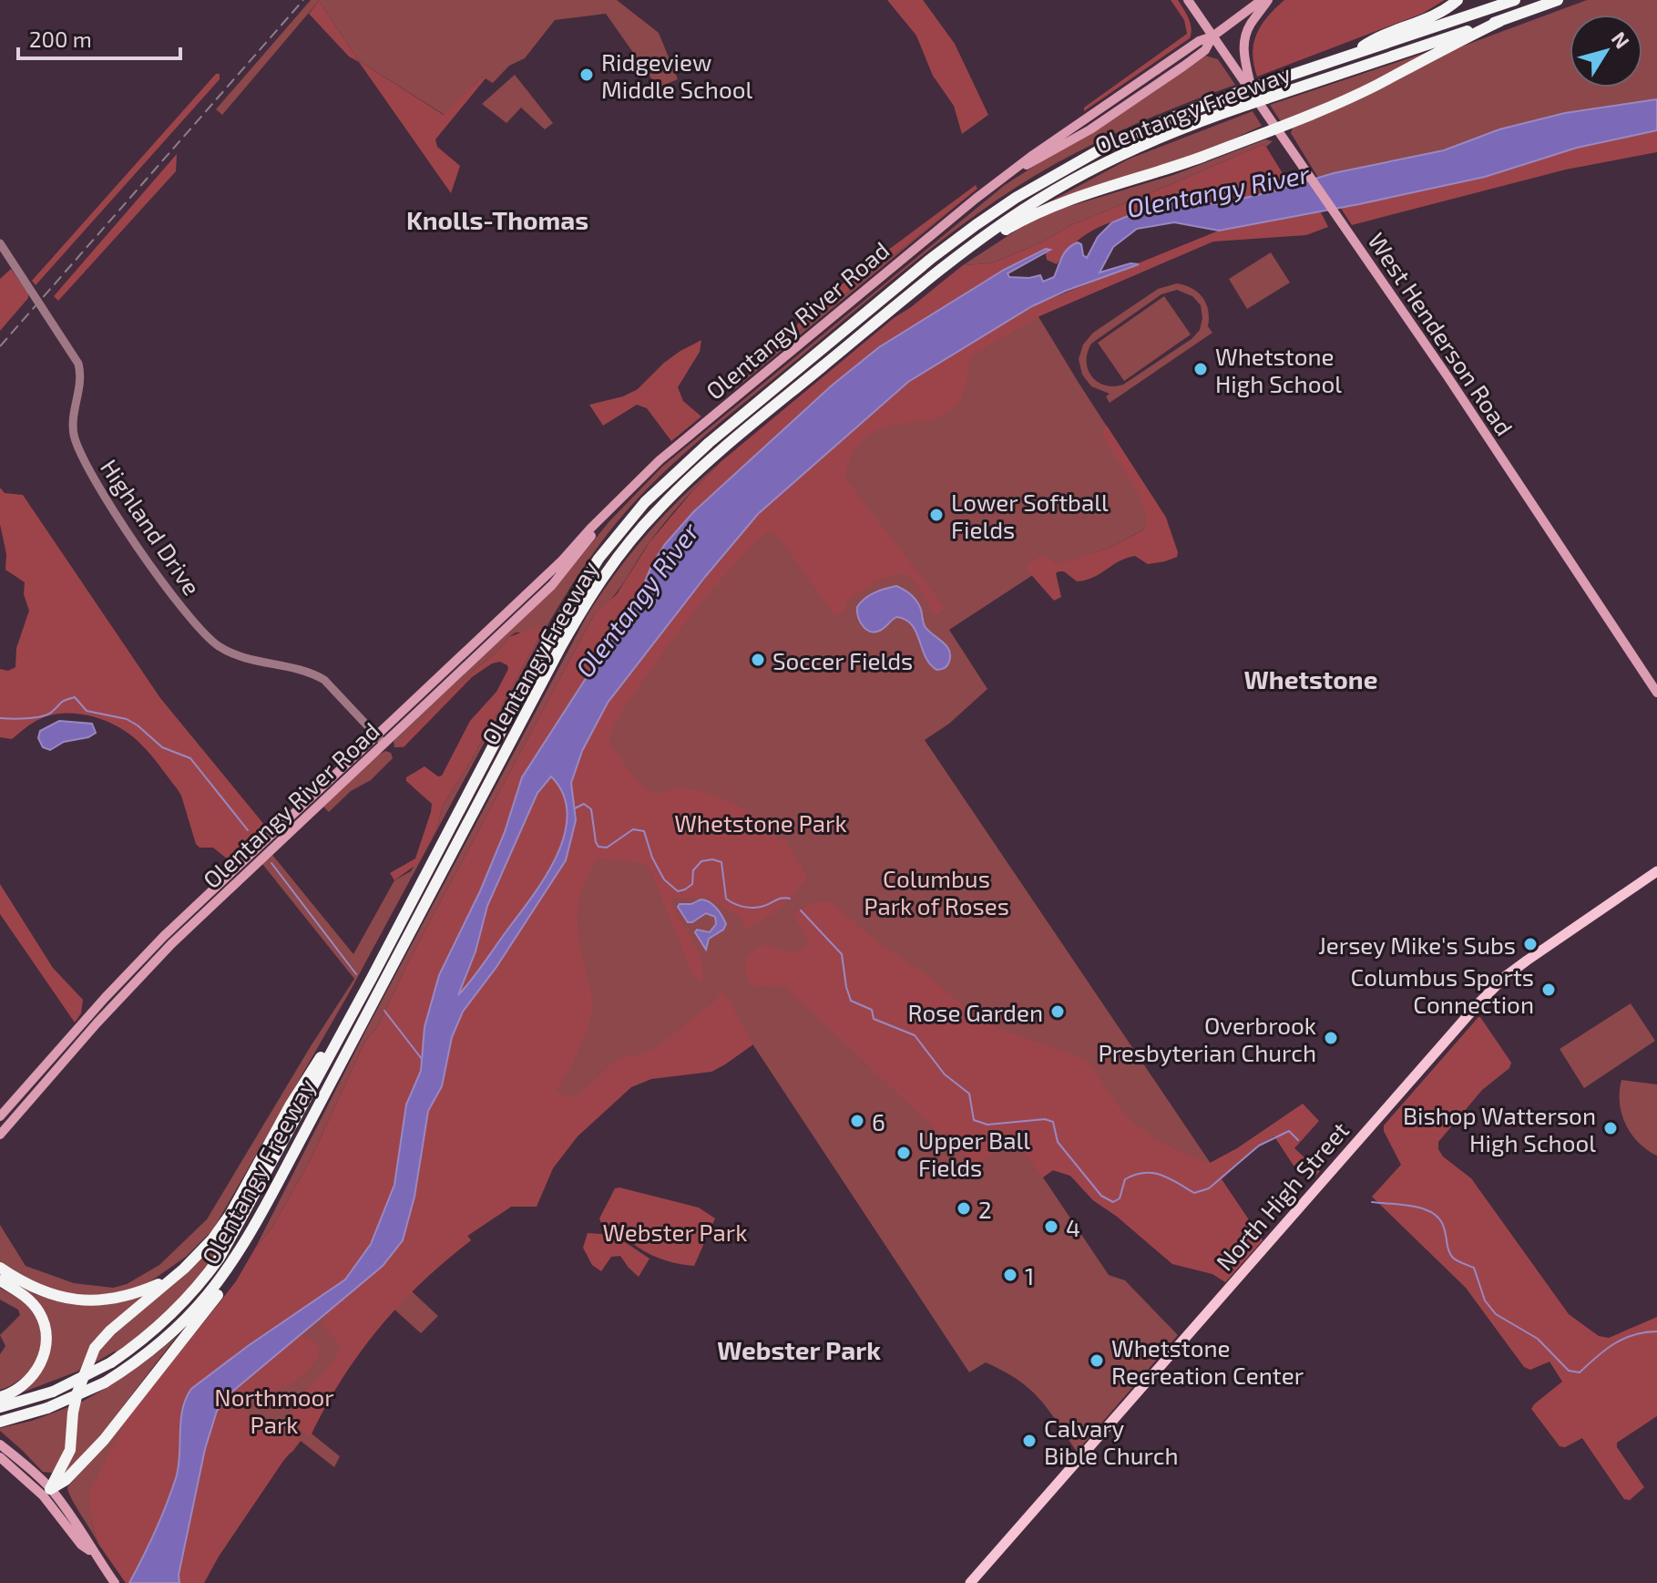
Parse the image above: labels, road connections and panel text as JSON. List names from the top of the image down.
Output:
{
  "streets": {
    "highway": ["Olentangy Freeway"],
    "main road": ["Olentangy River Road", "West Henderson Road", "North High Street"],
    "street": ["Highland Drive"]
  },
  "crossings": [
    ["Olentangy Freeway", "West Henderson Road"],
    ["Olentangy River Road", "West Henderson Road"],
    ["Olentangy River Road", "Highland Drive"]
  ],
  "districts": ["Knolls-Thomas", "Whetstone", "Webster Park"],
  "water": ["Olentangy River"],
  "parks": [
    "Whetstone Park",
    "Columbus Park of Roses",
    "Webster Park",
    "Northmoor Park"
  ],
  "places": [
    "Ridgeview Middle School",
    "Whetstone High School",
    "Lower Softball Fields",
    "Soccer Fields",
    "Jersey Mike's Subs",
    "Columbus Sports Connection",
    "Rose Garden",
    "Overbrook Presbyterian Church",
    "6",
    "Bishop Watterson High School",
    "Upper Ball Fields",
    "2",
    "4",
    "1",
    "Whetstone Recreation Center",
    "Calvary Bible Church"
  ],
  "scale_bar": "200 m",
  "north": "top right"
}
